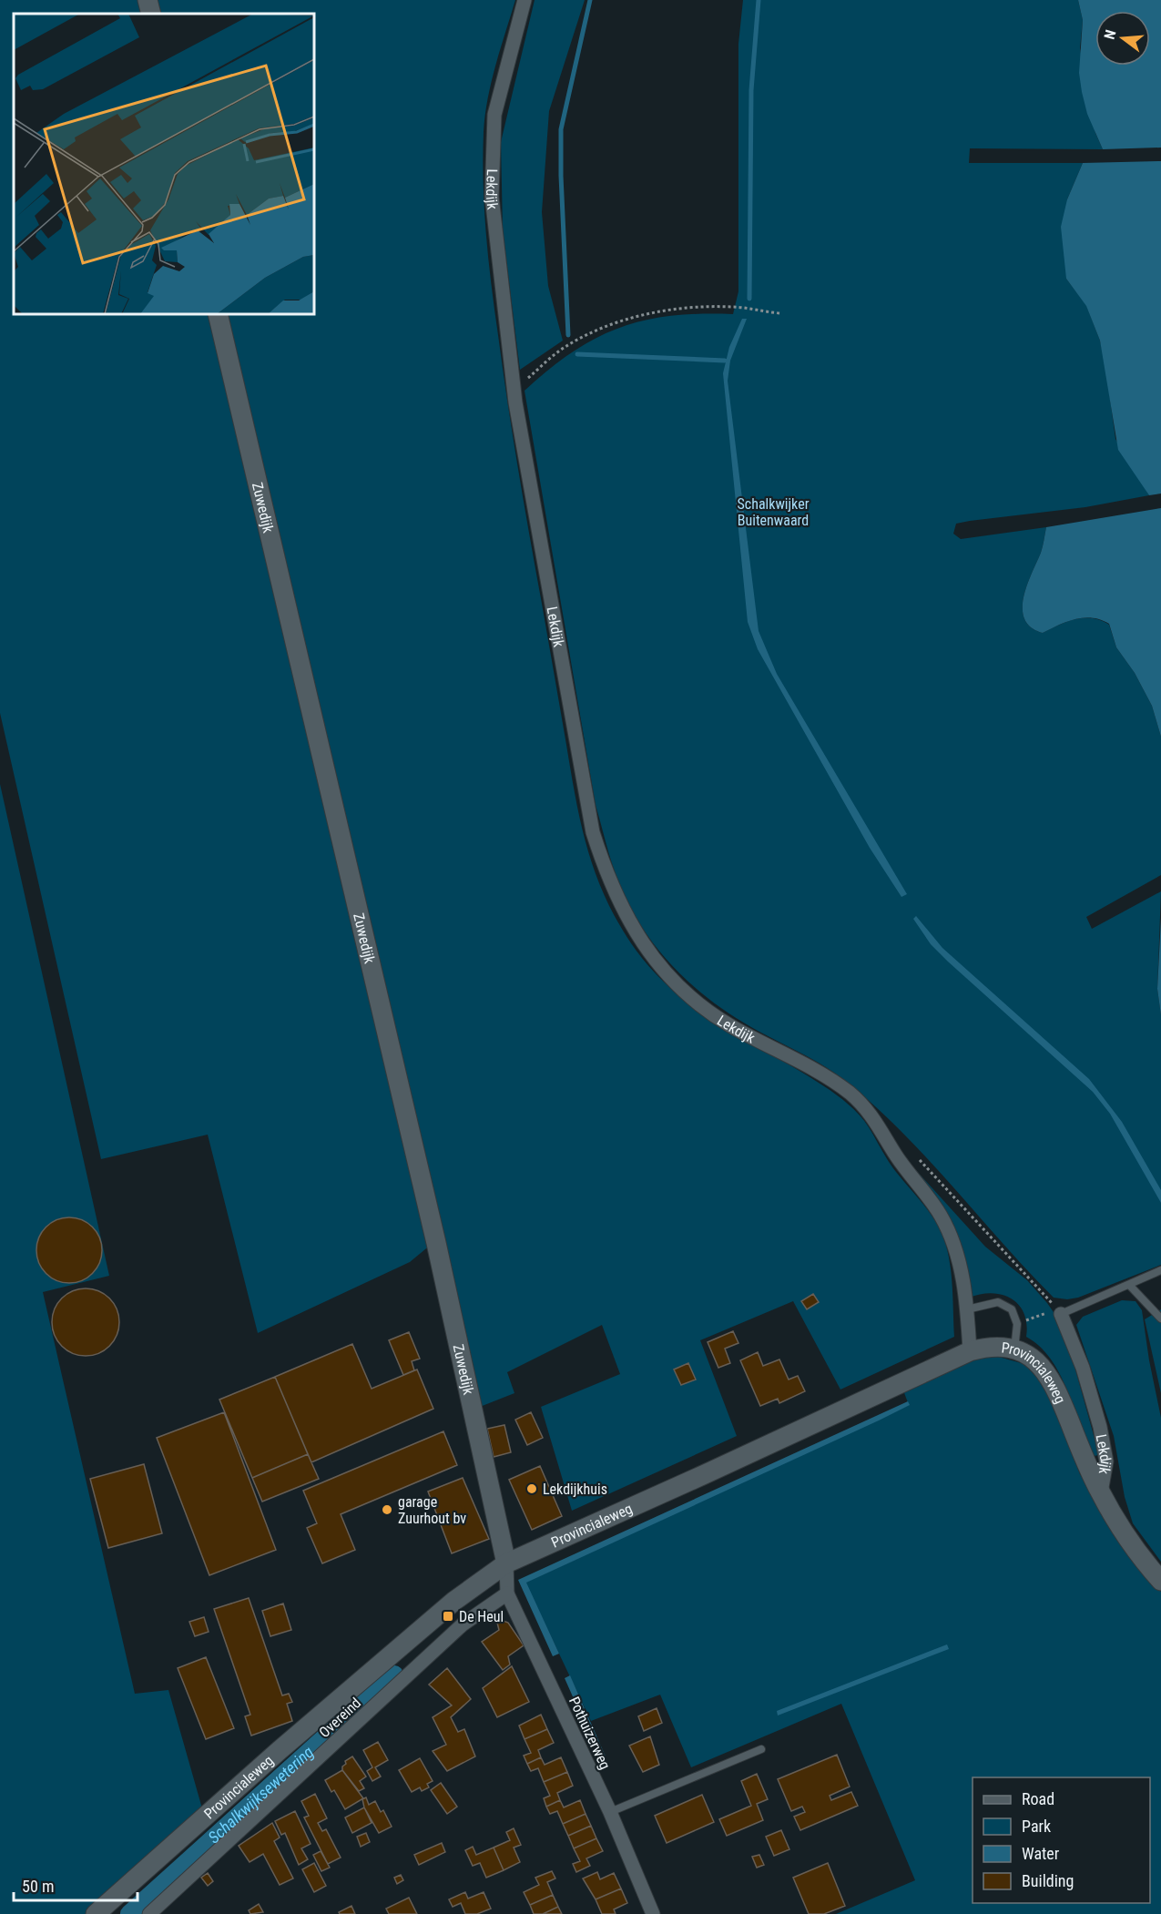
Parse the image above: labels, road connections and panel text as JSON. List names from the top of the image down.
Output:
{
  "streets": {
    "street": [
      "Lekdijk",
      "Zuwedijk",
      "Provincialeweg",
      "Overeind",
      "Pothuizerweg"
    ]
  },
  "crossings": [
    ["Lekdijk", "Provincialeweg"],
    ["Zuwedijk", "Provincialeweg"],
    ["Zuwedijk", "Pothuizerweg"],
    ["Provincialeweg", "Pothuizerweg"],
    ["Overeind", "Pothuizerweg"]
  ],
  "water": ["Schalkwijksewetering"],
  "parks": ["Schalkwijker Buitenwaard"],
  "places": {
    "other": ["Lekdijkhuis", "garage Zuurhout bv"],
    "transit": ["De Heul"]
  },
  "legend": [
    "Road",
    "Park",
    "Water",
    "Building"
  ],
  "scale_bar": "50 m",
  "north": "left"
}
